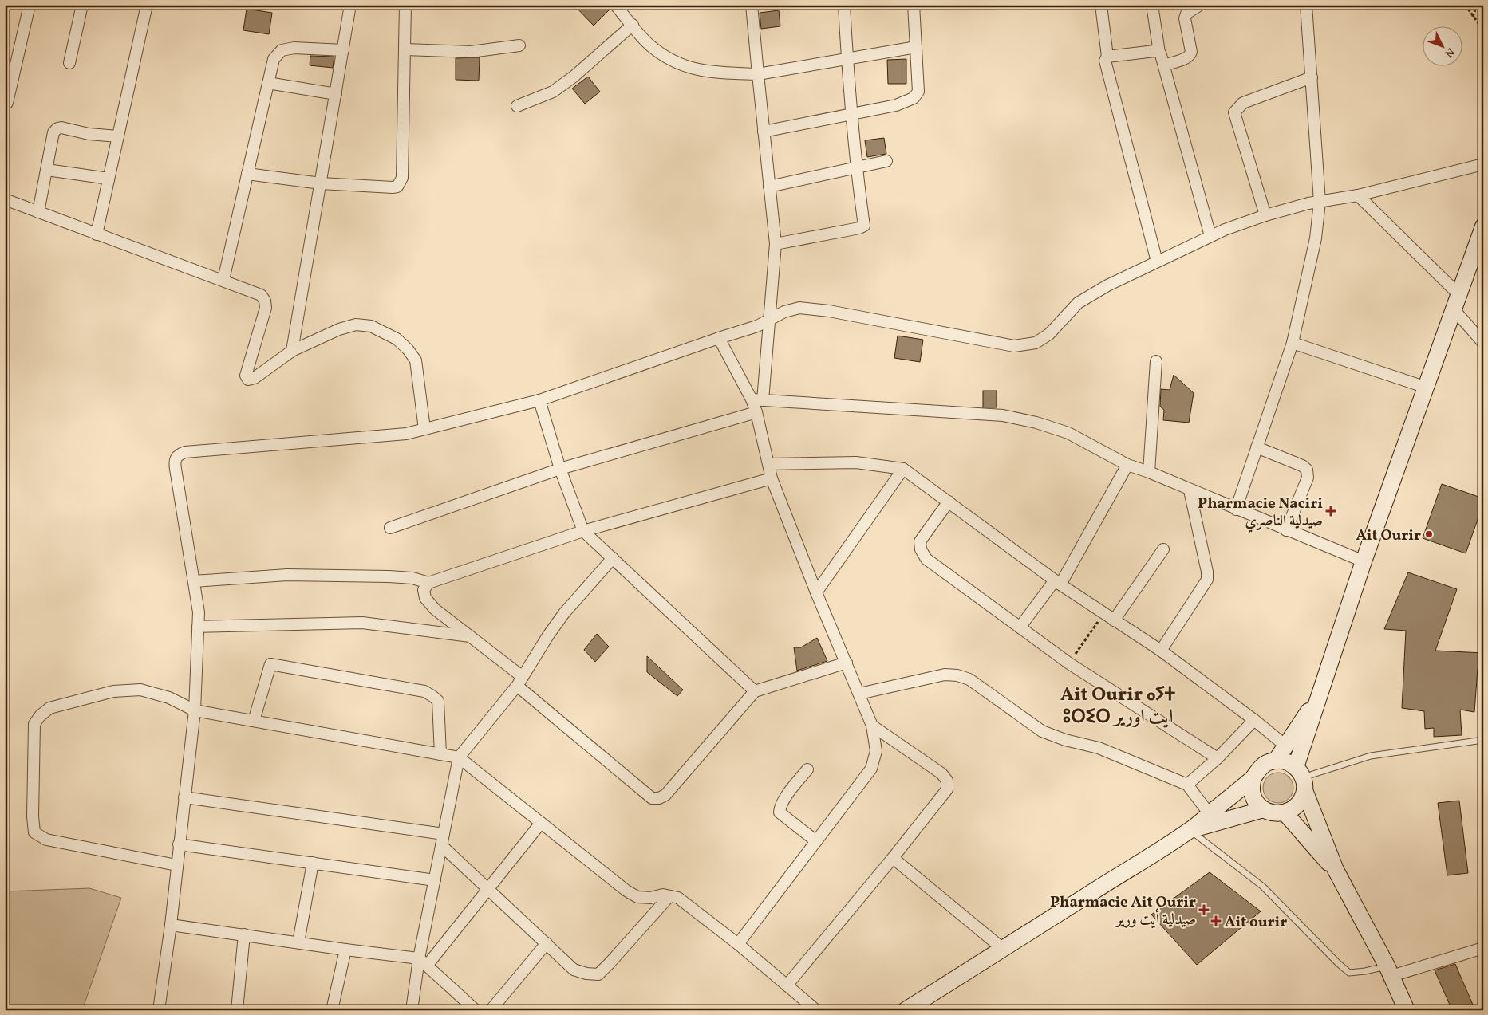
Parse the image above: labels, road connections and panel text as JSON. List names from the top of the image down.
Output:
{
  "districts": ["Ait Ourir ⴰⵢⵜ ⵓⵔⵉⵔ ايت اورير"],
  "places": {
    "health": ["Pharmacie Naciri صيدلية الناصري", "Pharmacie Ait Ourir صيدلية أيت ورير", "Ait ourir"],
    "other": ["Ait Ourir"]
  },
  "north": "bottom right"
}
